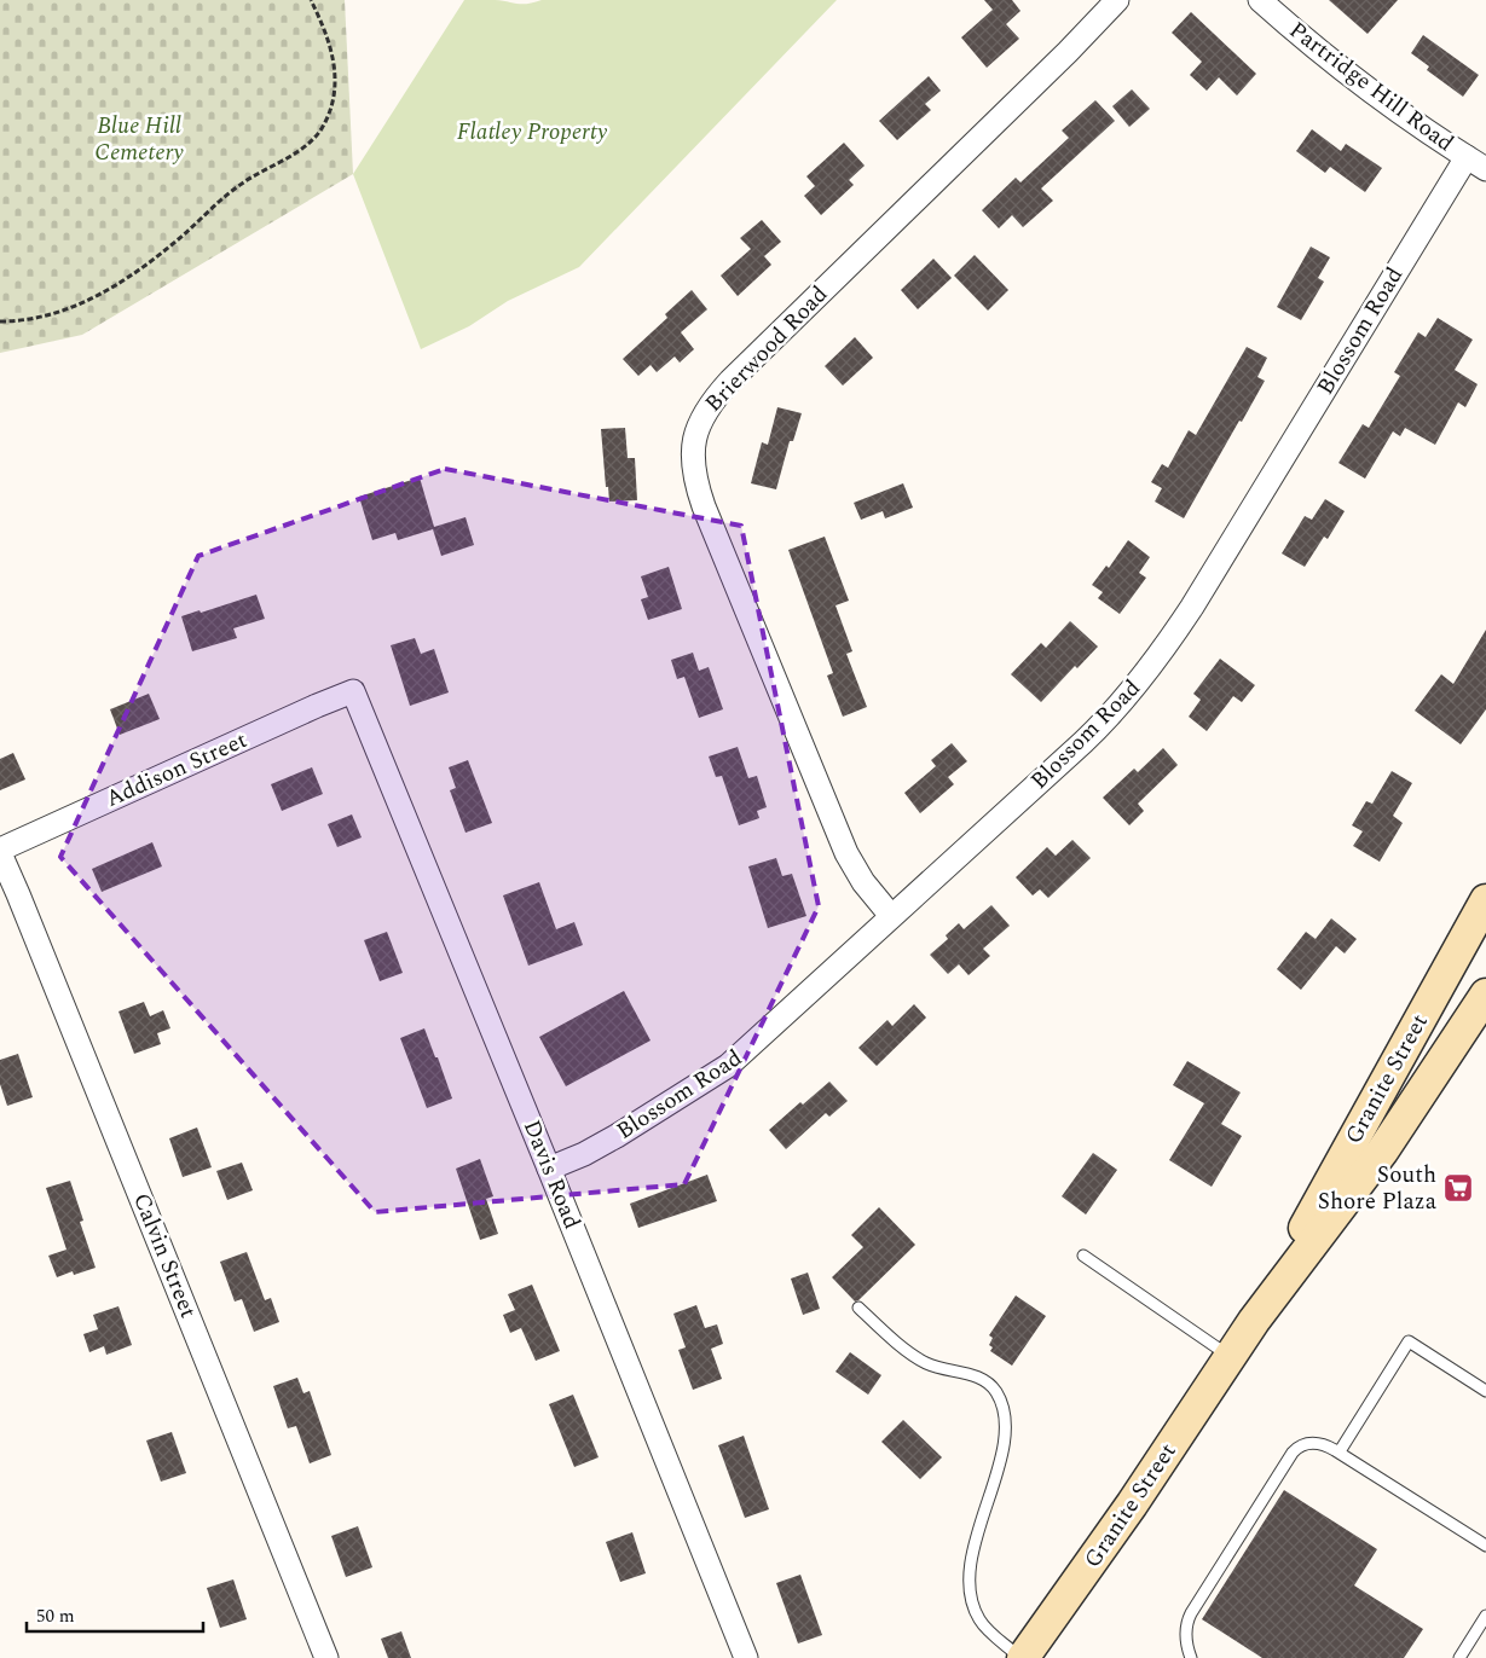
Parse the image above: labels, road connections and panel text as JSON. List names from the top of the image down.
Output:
{
  "streets": {
    "main road": ["Granite Street"],
    "street": [
      "Partridge Hill Road",
      "Blossom Road",
      "Brierwood Road",
      "Addison Street",
      "Davis Road",
      "Calvin Street"
    ]
  },
  "crossings": [
    ["Partridge Hill Road", "Blossom Road"],
    ["Blossom Road", "Brierwood Road"],
    ["Blossom Road", "Davis Road"],
    ["Addison Street", "Davis Road"],
    ["Addison Street", "Calvin Street"]
  ],
  "parks": ["Blue Hill Cemetery", "Flatley Property"],
  "places": {
    "supermarket": ["South Shore Plaza"]
  },
  "scale_bar": "50 m"
}
